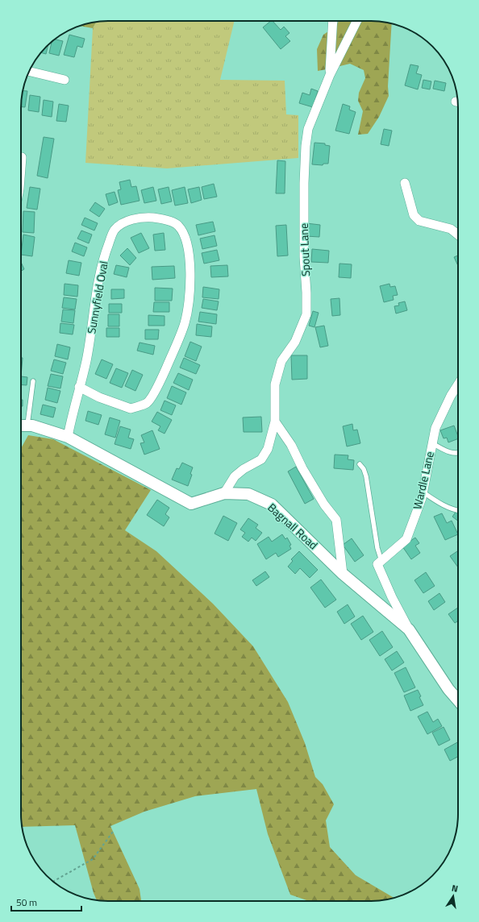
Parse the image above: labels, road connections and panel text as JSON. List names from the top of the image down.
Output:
{
  "streets": {
    "street": [
      "Spout Lane",
      "Sunnyfield Oval",
      "Wardle Lane",
      "Bagnall Road"
    ]
  },
  "crossings": [
    ["Spout Lane", "Bagnall Road"],
    ["Sunnyfield Oval", "Bagnall Road"]
  ],
  "scale_bar": "50 m",
  "north": "top"
}
